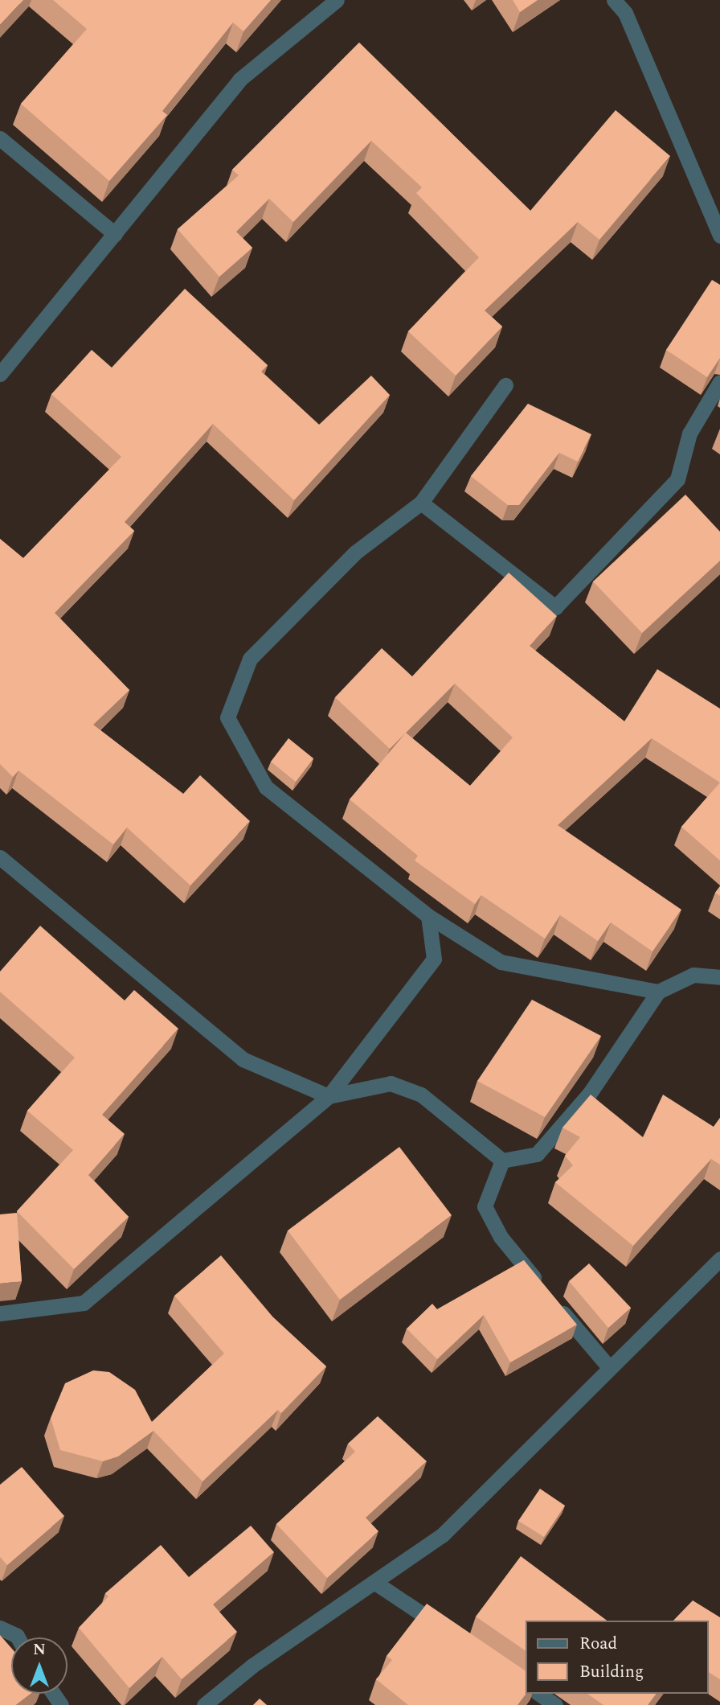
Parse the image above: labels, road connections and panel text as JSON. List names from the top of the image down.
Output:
{
  "legend": ["Road", "Building"],
  "north": "top"
}
